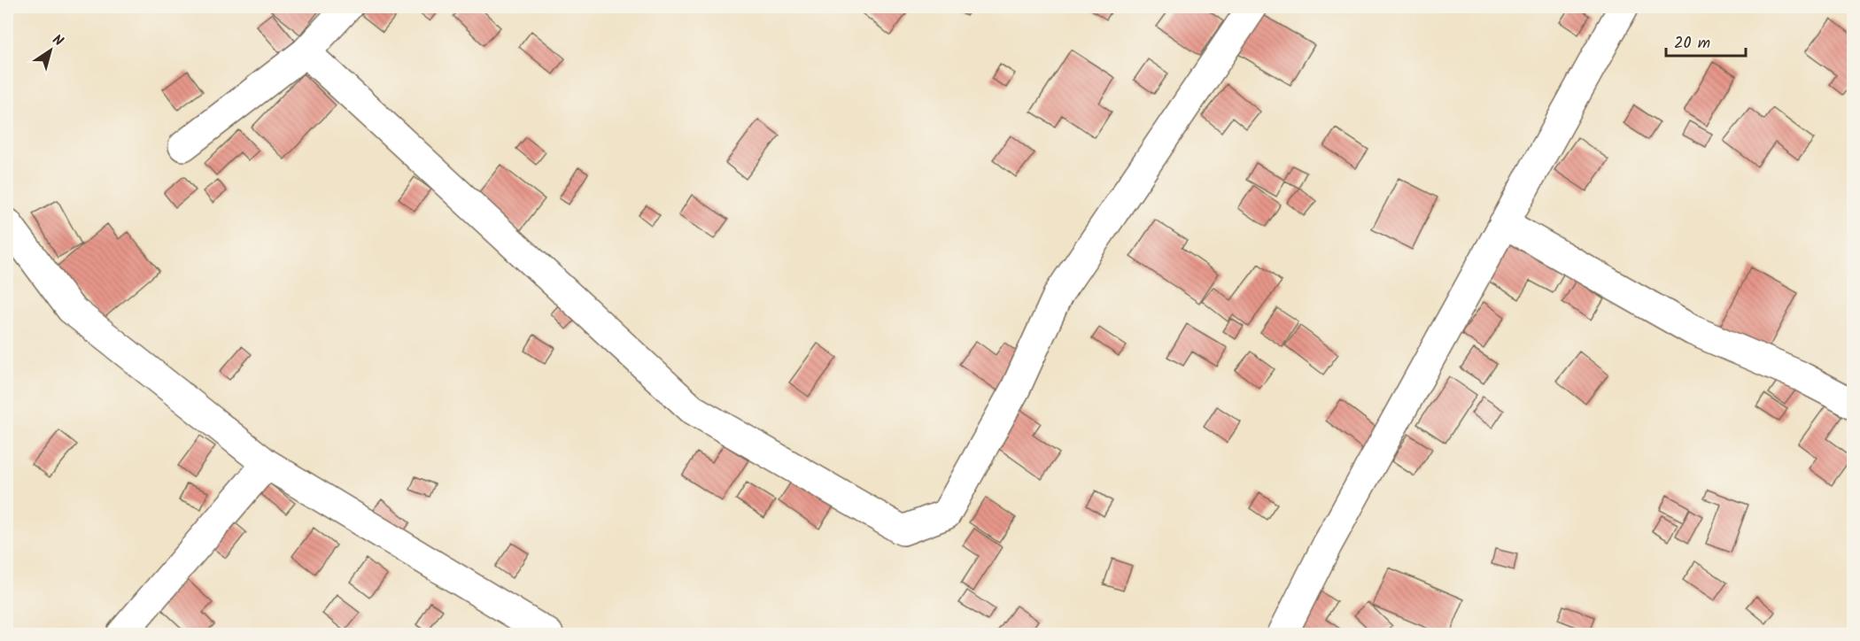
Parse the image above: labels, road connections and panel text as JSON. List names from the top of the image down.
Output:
{
  "scale_bar": "20 m",
  "north": "top right"
}
